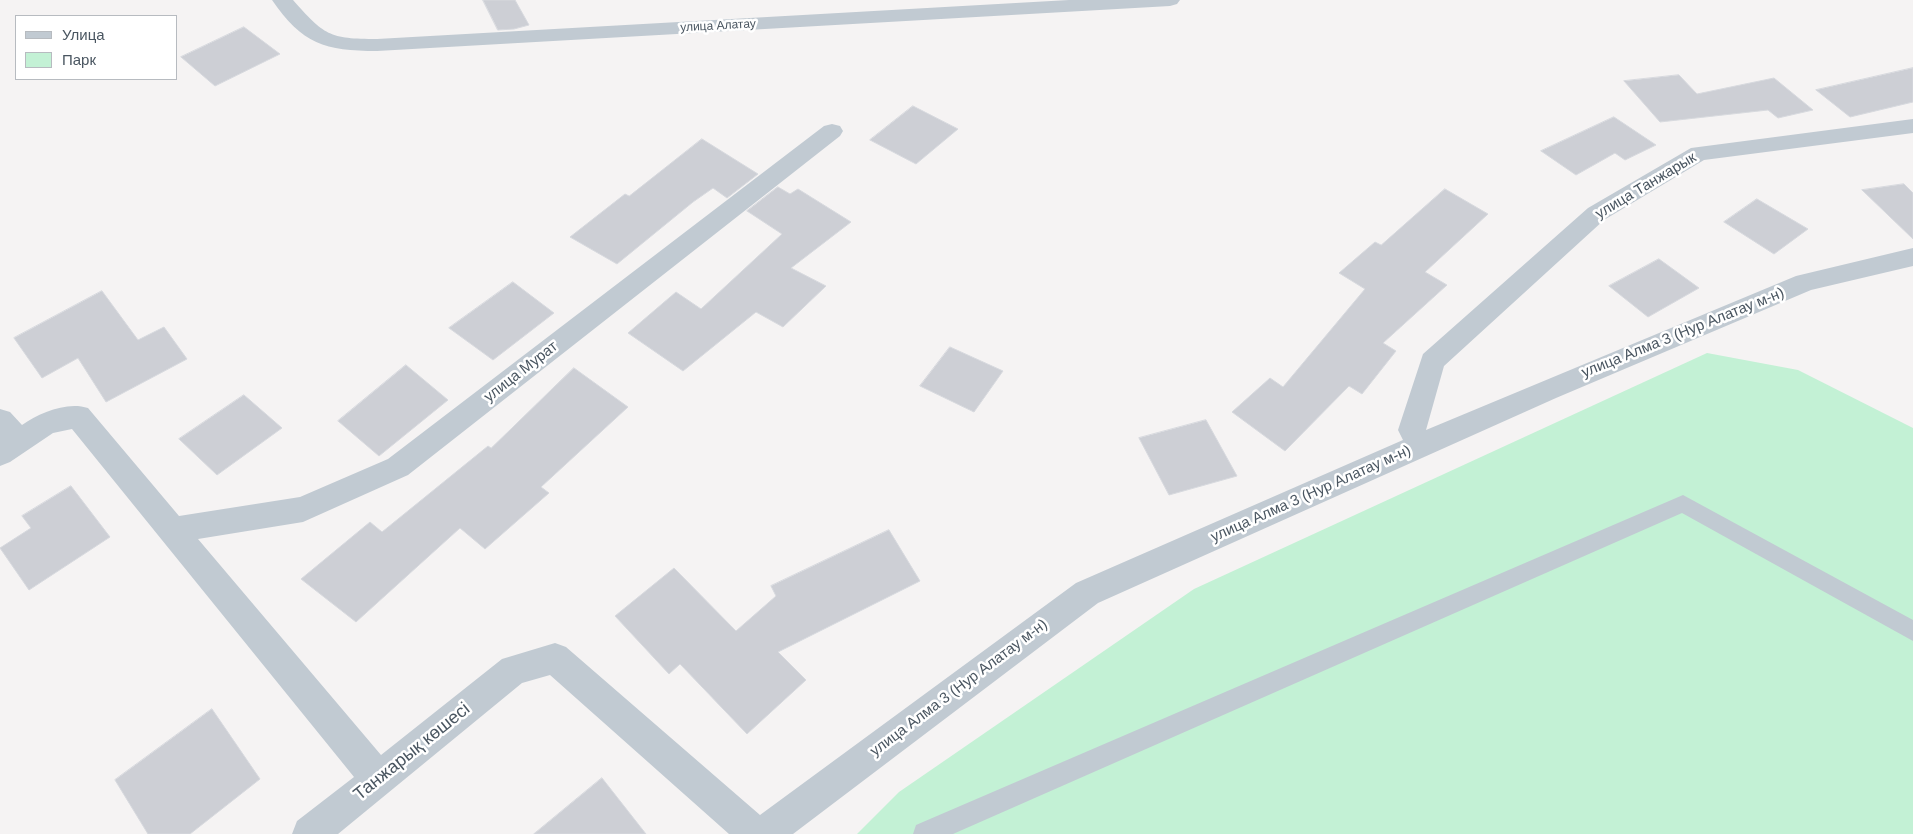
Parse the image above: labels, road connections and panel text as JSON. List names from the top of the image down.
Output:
{
  "streets": {
    "street": [
      "улица Алатау",
      "улица Танжарык",
      "улица Алма 3 (Нур Алатау м-н)",
      "улица Мурат",
      "Танжарық көшесі"
    ]
  },
  "crossings": [
    ["улица Танжарык", "улица Алма 3 (Нур Алатау м-н)"]
  ],
  "legend": ["Улица", "Парк"]
}
